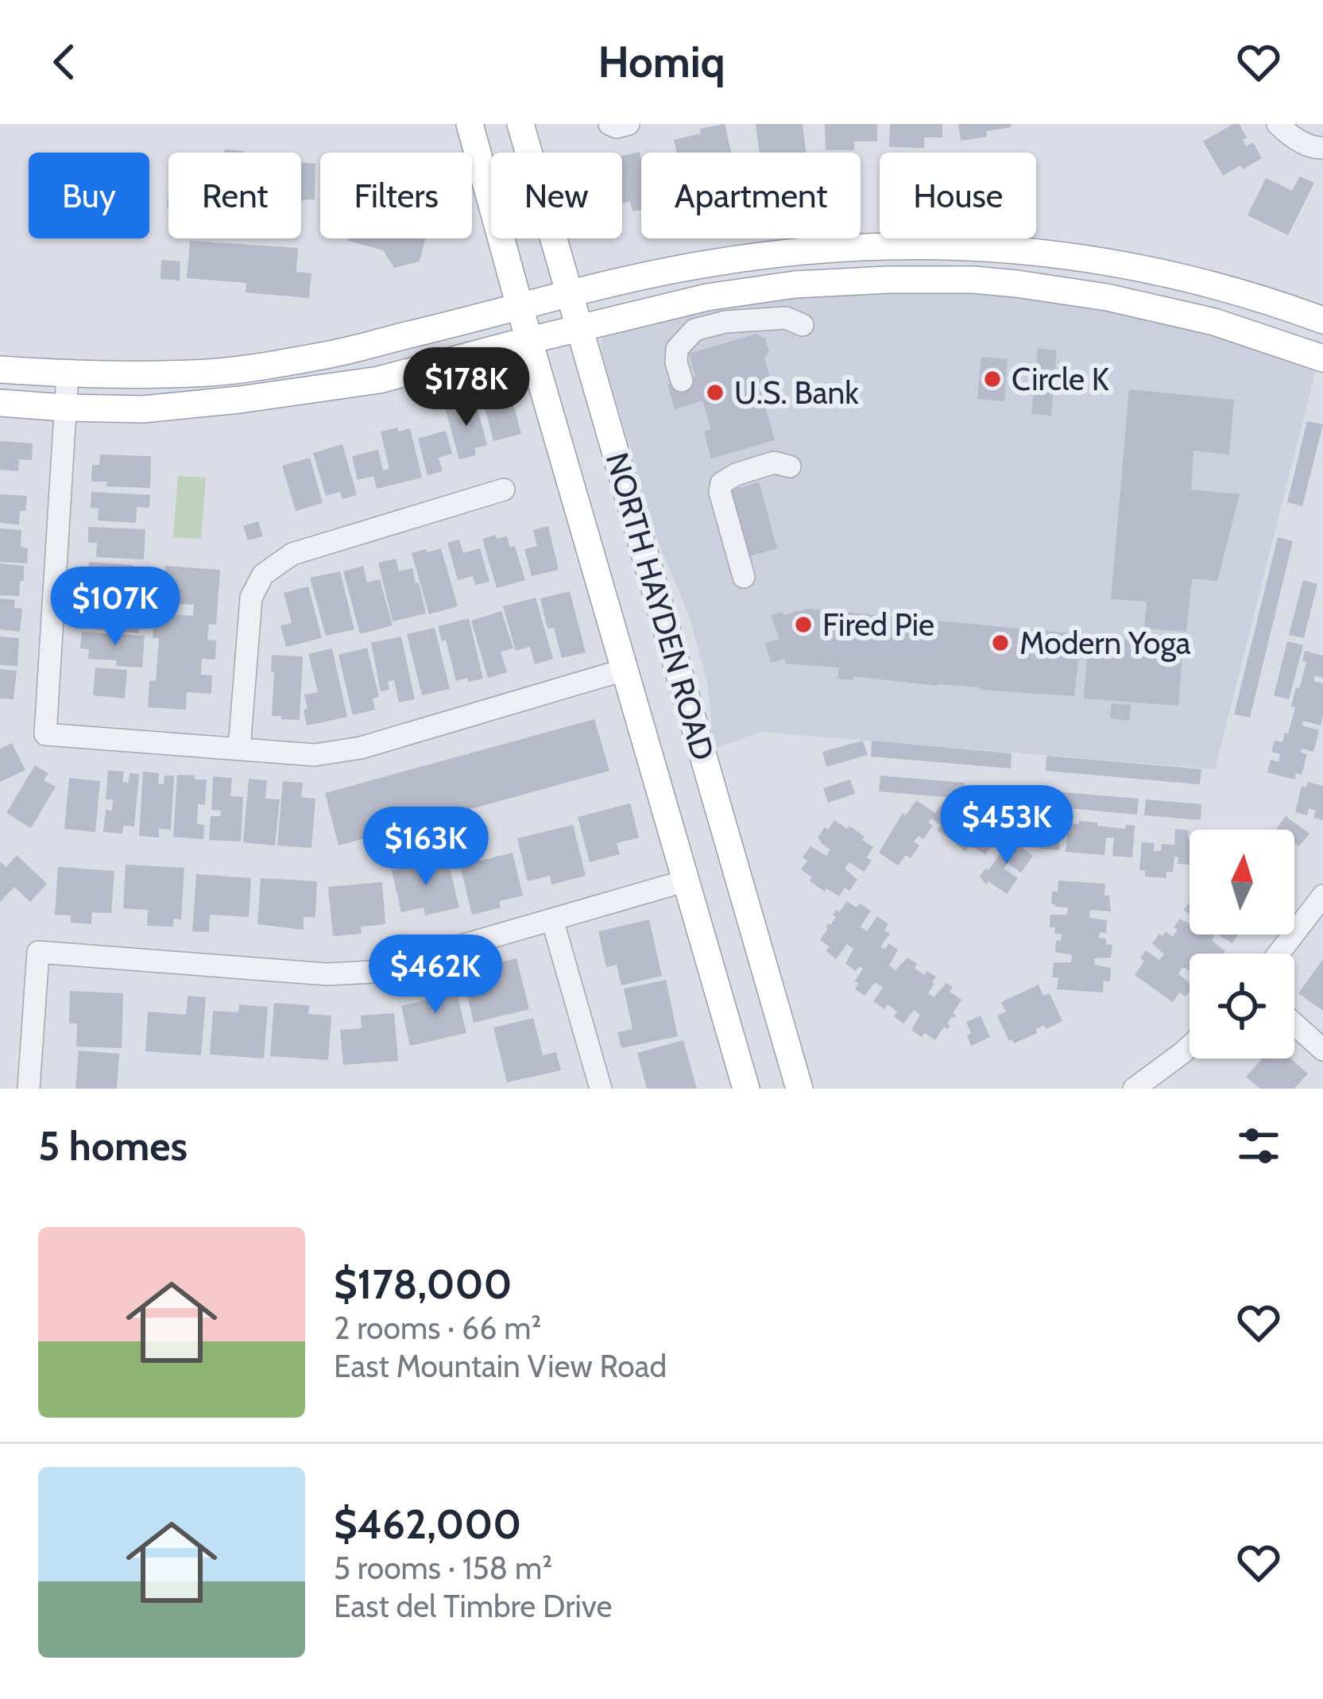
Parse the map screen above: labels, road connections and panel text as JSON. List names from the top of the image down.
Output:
{
  "streets": {
    "main road": ["NORTH HAYDEN ROAD"]
  },
  "places": [
    "Circle K",
    "U.S. Bank",
    "Fired Pie",
    "Modern Yoga"
  ],
  "north": "top",
  "page": {
    "header": "Homiq",
    "chip": [
      "Buy",
      "Rent",
      "Filters",
      "New",
      "Apartment",
      "House"
    ],
    "price": [
      "$178K",
      "$107K",
      "$453K",
      "$163K",
      "$462K"
    ],
    "heading": "5 homes",
    "list": [
      {
        "name": "$178,000",
        "note": "2 rooms · 66 m² · East Mountain View Road"
      },
      {
        "name": "$462,000",
        "note": "5 rooms · 158 m² · East del Timbre Drive"
      }
    ]
  }
}
